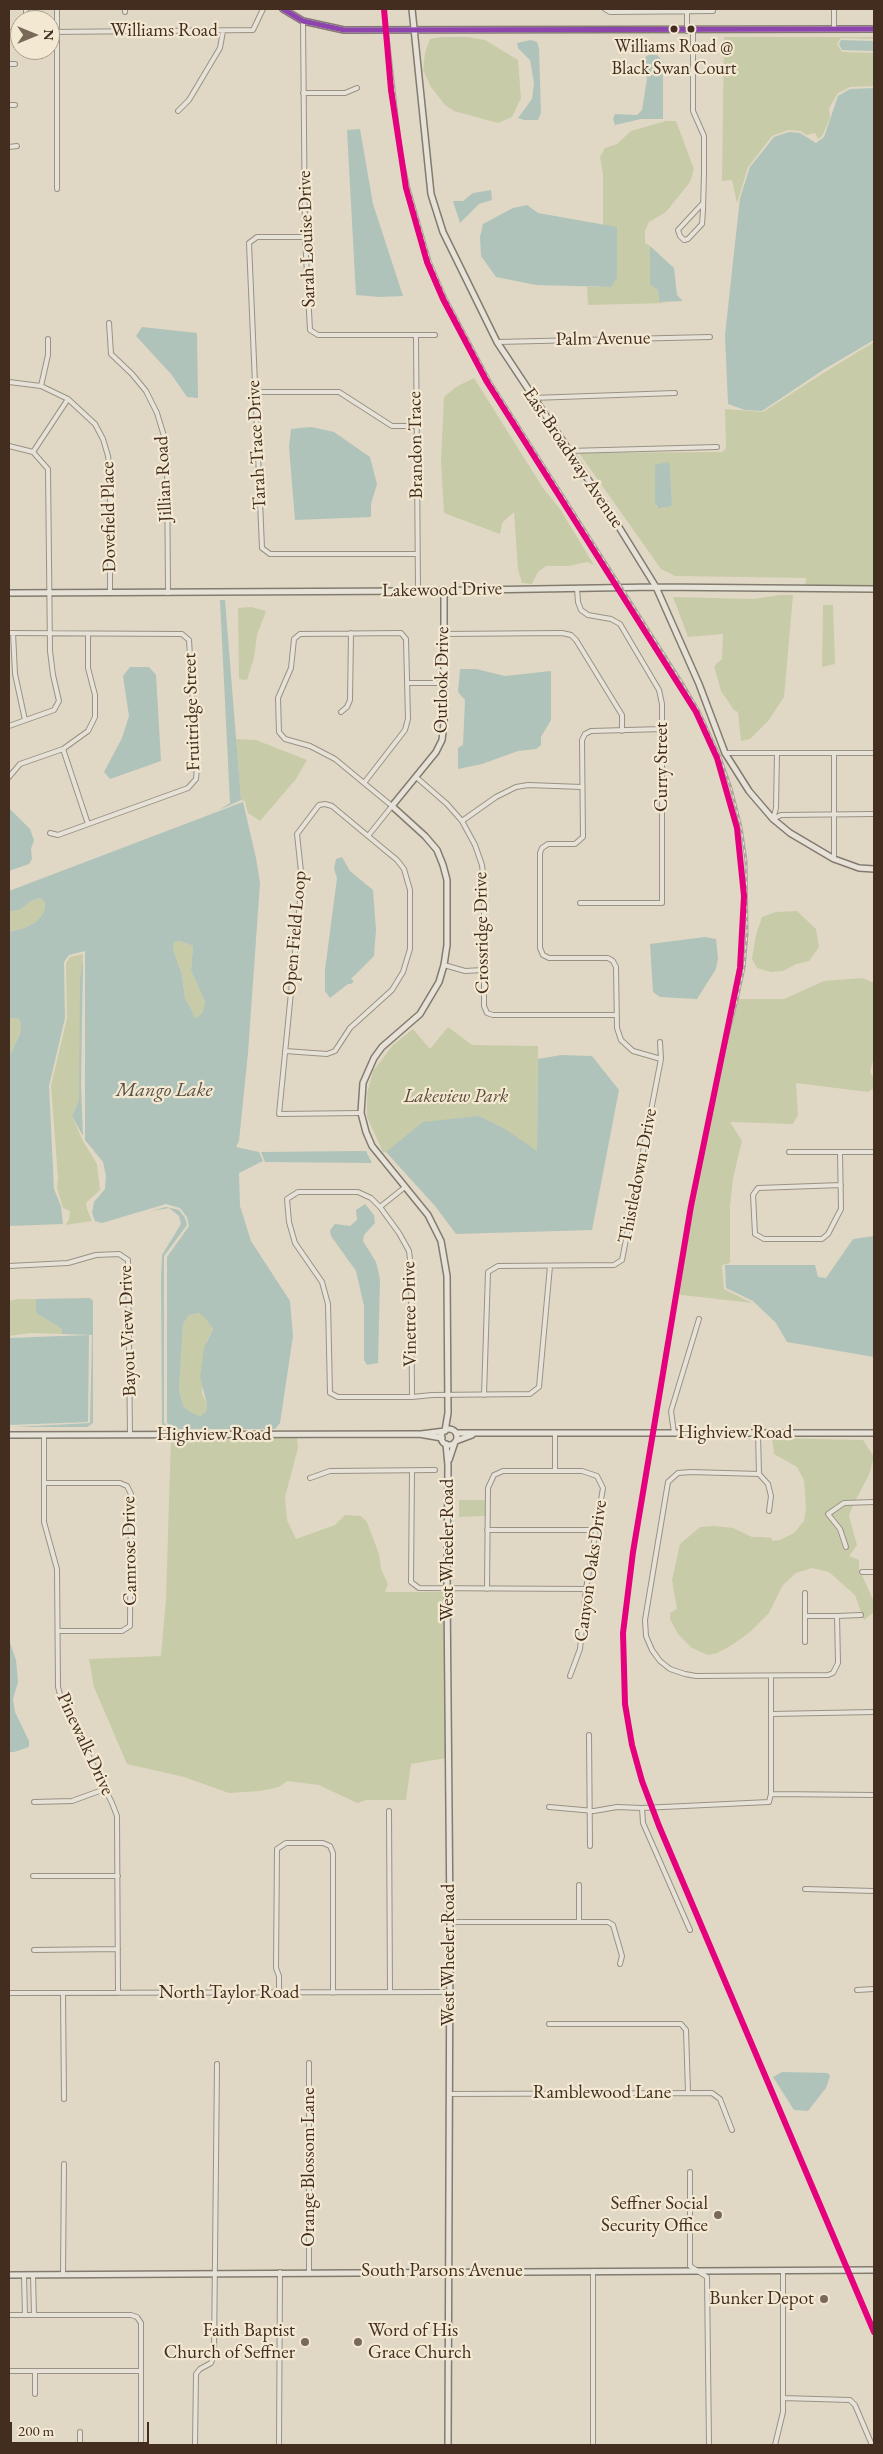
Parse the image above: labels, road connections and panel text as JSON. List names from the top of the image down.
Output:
{
  "streets": {
    "street": [
      "Williams Road",
      "Sarah Louise Drive",
      "Palm Avenue",
      "Tarah Trace Drive",
      "Brandon Trace",
      "East Broadway Avenue",
      "Jillian Road",
      "Dovefield Place",
      "Lakewood Drive",
      "Outlook Drive",
      "Fruitridge Street",
      "Curry Street",
      "Open Field Loop",
      "Crossridge Drive",
      "Thistledown Drive",
      "Vinetree Drive",
      "Bayou View Drive",
      "Highview Road",
      "West Wheeler Road",
      "Camrose Drive",
      "Canyon Oaks Drive",
      "Pinewalk Drive",
      "North Taylor Road",
      "Ramblewood Lane",
      "Orange Blossom Lane",
      "South Parsons Avenue"
    ]
  },
  "crossings": [
    ["Sarah Louise Drive", "Tarah Trace Drive"],
    ["Sarah Louise Drive", "Brandon Trace"],
    ["Palm Avenue", "East Broadway Avenue"],
    ["Tarah Trace Drive", "Brandon Trace"],
    ["Brandon Trace", "Lakewood Drive"],
    ["East Broadway Avenue", "Lakewood Drive"],
    ["Jillian Road", "Lakewood Drive"],
    ["Dovefield Place", "Lakewood Drive"],
    ["Lakewood Drive", "Outlook Drive"],
    ["Lakewood Drive", "Curry Street"],
    ["Outlook Drive", "Open Field Loop"],
    ["Outlook Drive", "Crossridge Drive"],
    ["Thistledown Drive", "Vinetree Drive"],
    ["Bayou View Drive", "Highview Road"],
    ["Highview Road", "West Wheeler Road"],
    ["Highview Road", "Pinewalk Drive"],
    ["West Wheeler Road", "North Taylor Road"],
    ["West Wheeler Road", "Ramblewood Lane"],
    ["West Wheeler Road", "South Parsons Avenue"],
    ["Camrose Drive", "Pinewalk Drive"],
    ["Pinewalk Drive", "North Taylor Road"],
    ["Orange Blossom Lane", "South Parsons Avenue"]
  ],
  "water": ["Mango Lake"],
  "parks": ["Lakeview Park"],
  "places": [
    "Williams Road @ Black Swan Court",
    "Seffner Social Security Office",
    "Bunker Depot",
    "Faith Baptist Church of Seffner",
    "Word of His Grace Church"
  ],
  "scale_bar": "200 m",
  "north": "right"
}
